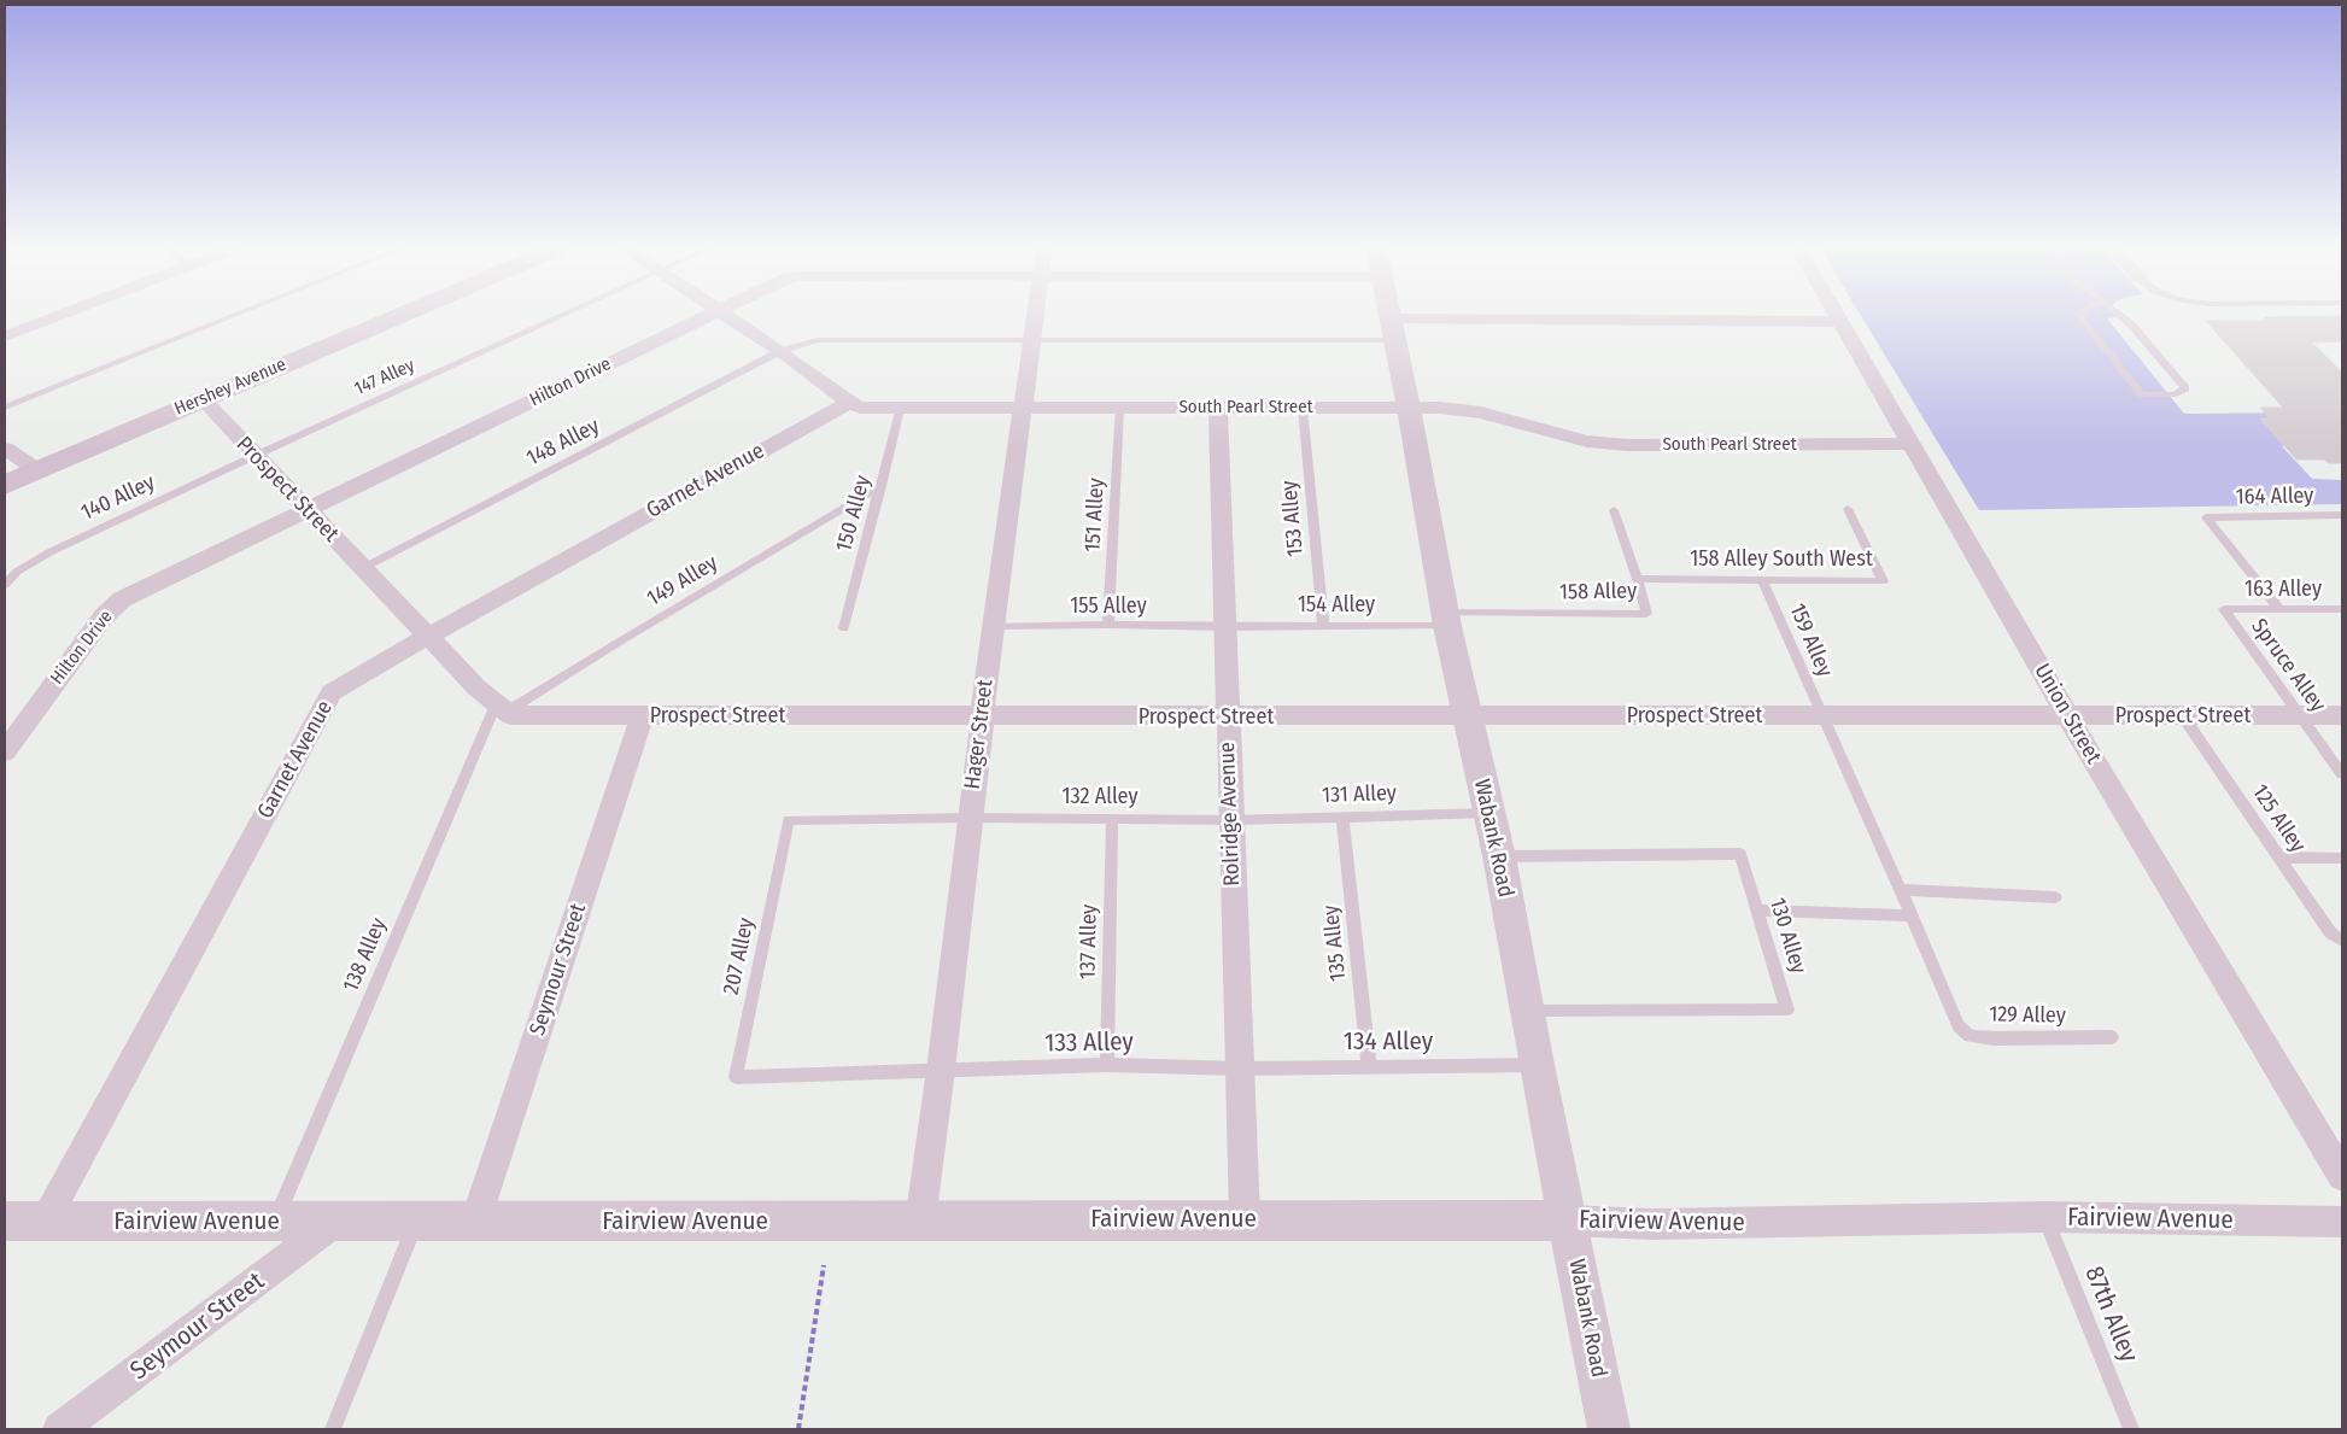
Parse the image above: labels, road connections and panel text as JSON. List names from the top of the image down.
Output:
{
  "streets": {
    "main road": ["Hershey Avenue"],
    "street": [
      "Hilton Drive",
      "South Pearl Street",
      "Garnet Avenue",
      "Prospect Street",
      "Union Street",
      "Hager Street",
      "Rolridge Avenue",
      "Wabank Road",
      "Seymour Street",
      "Fairview Avenue"
    ],
    "lane": [
      "147 Alley",
      "148 Alley",
      "164 Alley",
      "140 Alley",
      "150 Alley",
      "151 Alley",
      "153 Alley",
      "158 Alley South West",
      "149 Alley",
      "163 Alley",
      "158 Alley",
      "154 Alley",
      "155 Alley",
      "159 Alley",
      "Spruce Alley",
      "131 Alley",
      "132 Alley",
      "125 Alley",
      "130 Alley",
      "137 Alley",
      "135 Alley",
      "138 Alley",
      "207 Alley",
      "129 Alley",
      "134 Alley",
      "133 Alley",
      "87th Alley"
    ]
  },
  "crossings": [
    ["147 Alley", "Prospect Street"],
    ["147 Alley", "140 Alley"],
    ["Hilton Drive", "Prospect Street"],
    ["Hershey Avenue", "Prospect Street"],
    ["South Pearl Street", "148 Alley"],
    ["South Pearl Street", "Garnet Avenue"],
    ["South Pearl Street", "150 Alley"],
    ["South Pearl Street", "151 Alley"],
    ["South Pearl Street", "153 Alley"],
    ["South Pearl Street", "Union Street"],
    ["South Pearl Street", "Hager Street"],
    ["South Pearl Street", "Rolridge Avenue"],
    ["South Pearl Street", "Wabank Road"],
    ["148 Alley", "Prospect Street"],
    ["148 Alley", "Hager Street"],
    ["148 Alley", "Wabank Road"],
    ["Garnet Avenue", "Prospect Street"],
    ["Garnet Avenue", "Fairview Avenue"],
    ["Prospect Street", "140 Alley"],
    ["Prospect Street", "149 Alley"],
    ["Prospect Street", "159 Alley"],
    ["Prospect Street", "Spruce Alley"],
    ["Prospect Street", "Union Street"],
    ["Prospect Street", "Hager Street"],
    ["Prospect Street", "Rolridge Avenue"],
    ["Prospect Street", "125 Alley"],
    ["Prospect Street", "Wabank Road"],
    ["Prospect Street", "138 Alley"],
    ["Prospect Street", "Seymour Street"],
    ["Prospect Street", "129 Alley"],
    ["164 Alley", "163 Alley"],
    ["150 Alley", "149 Alley"],
    ["151 Alley", "155 Alley"],
    ["153 Alley", "154 Alley"],
    ["158 Alley South West", "158 Alley"],
    ["158 Alley South West", "159 Alley"],
    ["149 Alley", "138 Alley"],
    ["163 Alley", "Spruce Alley"],
    ["158 Alley", "154 Alley"],
    ["158 Alley", "Wabank Road"],
    ["154 Alley", "155 Alley"],
    ["154 Alley", "Rolridge Avenue"],
    ["154 Alley", "Wabank Road"],
    ["155 Alley", "Hager Street"],
    ["155 Alley", "Rolridge Avenue"],
    ["159 Alley", "129 Alley"],
    ["Hager Street", "132 Alley"],
    ["Hager Street", "207 Alley"],
    ["Hager Street", "133 Alley"],
    ["Hager Street", "Fairview Avenue"],
    ["131 Alley", "132 Alley"],
    ["131 Alley", "Rolridge Avenue"],
    ["131 Alley", "Wabank Road"],
    ["131 Alley", "135 Alley"],
    ["132 Alley", "Rolridge Avenue"],
    ["132 Alley", "137 Alley"],
    ["132 Alley", "207 Alley"],
    ["Rolridge Avenue", "134 Alley"],
    ["Rolridge Avenue", "133 Alley"],
    ["Rolridge Avenue", "Fairview Avenue"],
    ["Wabank Road", "130 Alley"],
    ["Wabank Road", "134 Alley"],
    ["Wabank Road", "Fairview Avenue"],
    ["137 Alley", "133 Alley"],
    ["135 Alley", "134 Alley"],
    ["138 Alley", "Fairview Avenue"],
    ["207 Alley", "133 Alley"],
    ["Seymour Street", "Fairview Avenue"],
    ["134 Alley", "133 Alley"],
    ["Fairview Avenue", "87th Alley"]
  ]
}
